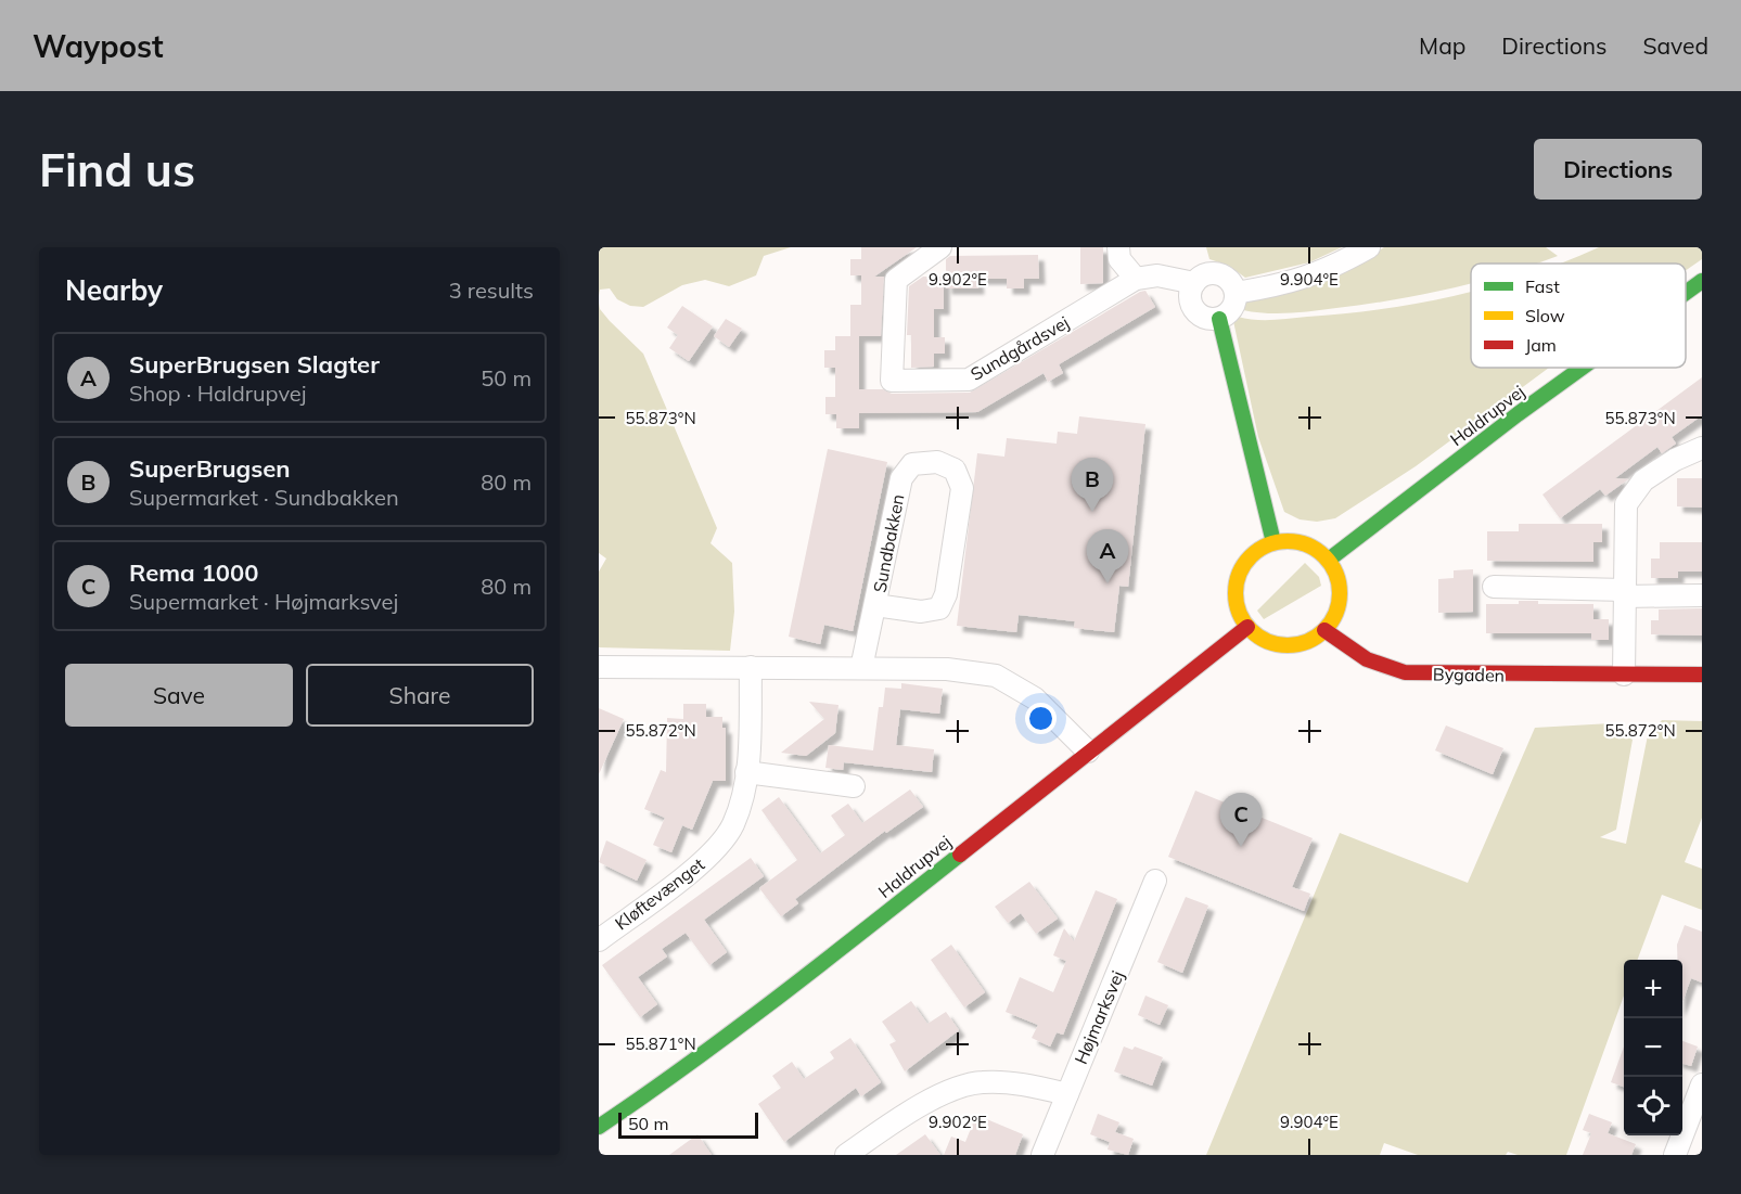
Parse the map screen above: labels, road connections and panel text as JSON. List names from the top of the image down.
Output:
{
  "streets": {
    "main road": ["Haldrupvej", "Bygaden"],
    "street": [
      "Sundgårdsvej",
      "Sundbakken",
      "Kløftevænget",
      "Højmarksvej"
    ]
  },
  "crossings": [
    ["Haldrupvej", "Bygaden"]
  ],
  "legend": ["Fast", "Slow", "Jam"],
  "scale_bar": "50 m",
  "page": {
    "header": "Waypost",
    "nav": ["Map", "Directions", "Saved"],
    "buttons": [
      "Directions",
      ["Save", "Share"]
    ],
    "title": "Find us",
    "heading": ["Nearby", "3 results"],
    "list": [
      {
        "mark": "A",
        "name": "SuperBrugsen Slagter",
        "note": "Shop · Haldrupvej",
        "value": "50 m"
      },
      {
        "mark": "B",
        "name": "SuperBrugsen",
        "note": "Supermarket · Sundbakken",
        "value": "80 m"
      },
      {
        "mark": "C",
        "name": "Rema 1000",
        "note": "Supermarket · Højmarksvej",
        "value": "80 m"
      }
    ],
    "pins": ["B", "A", "C"],
    "map_buttons": ["+", "−"],
    "scale": "50 m"
  },
  "coordinates": [
    "9.902°E",
    "9.904°E",
    "55.873°N",
    "55.872°N",
    "55.871°N"
  ]
}
